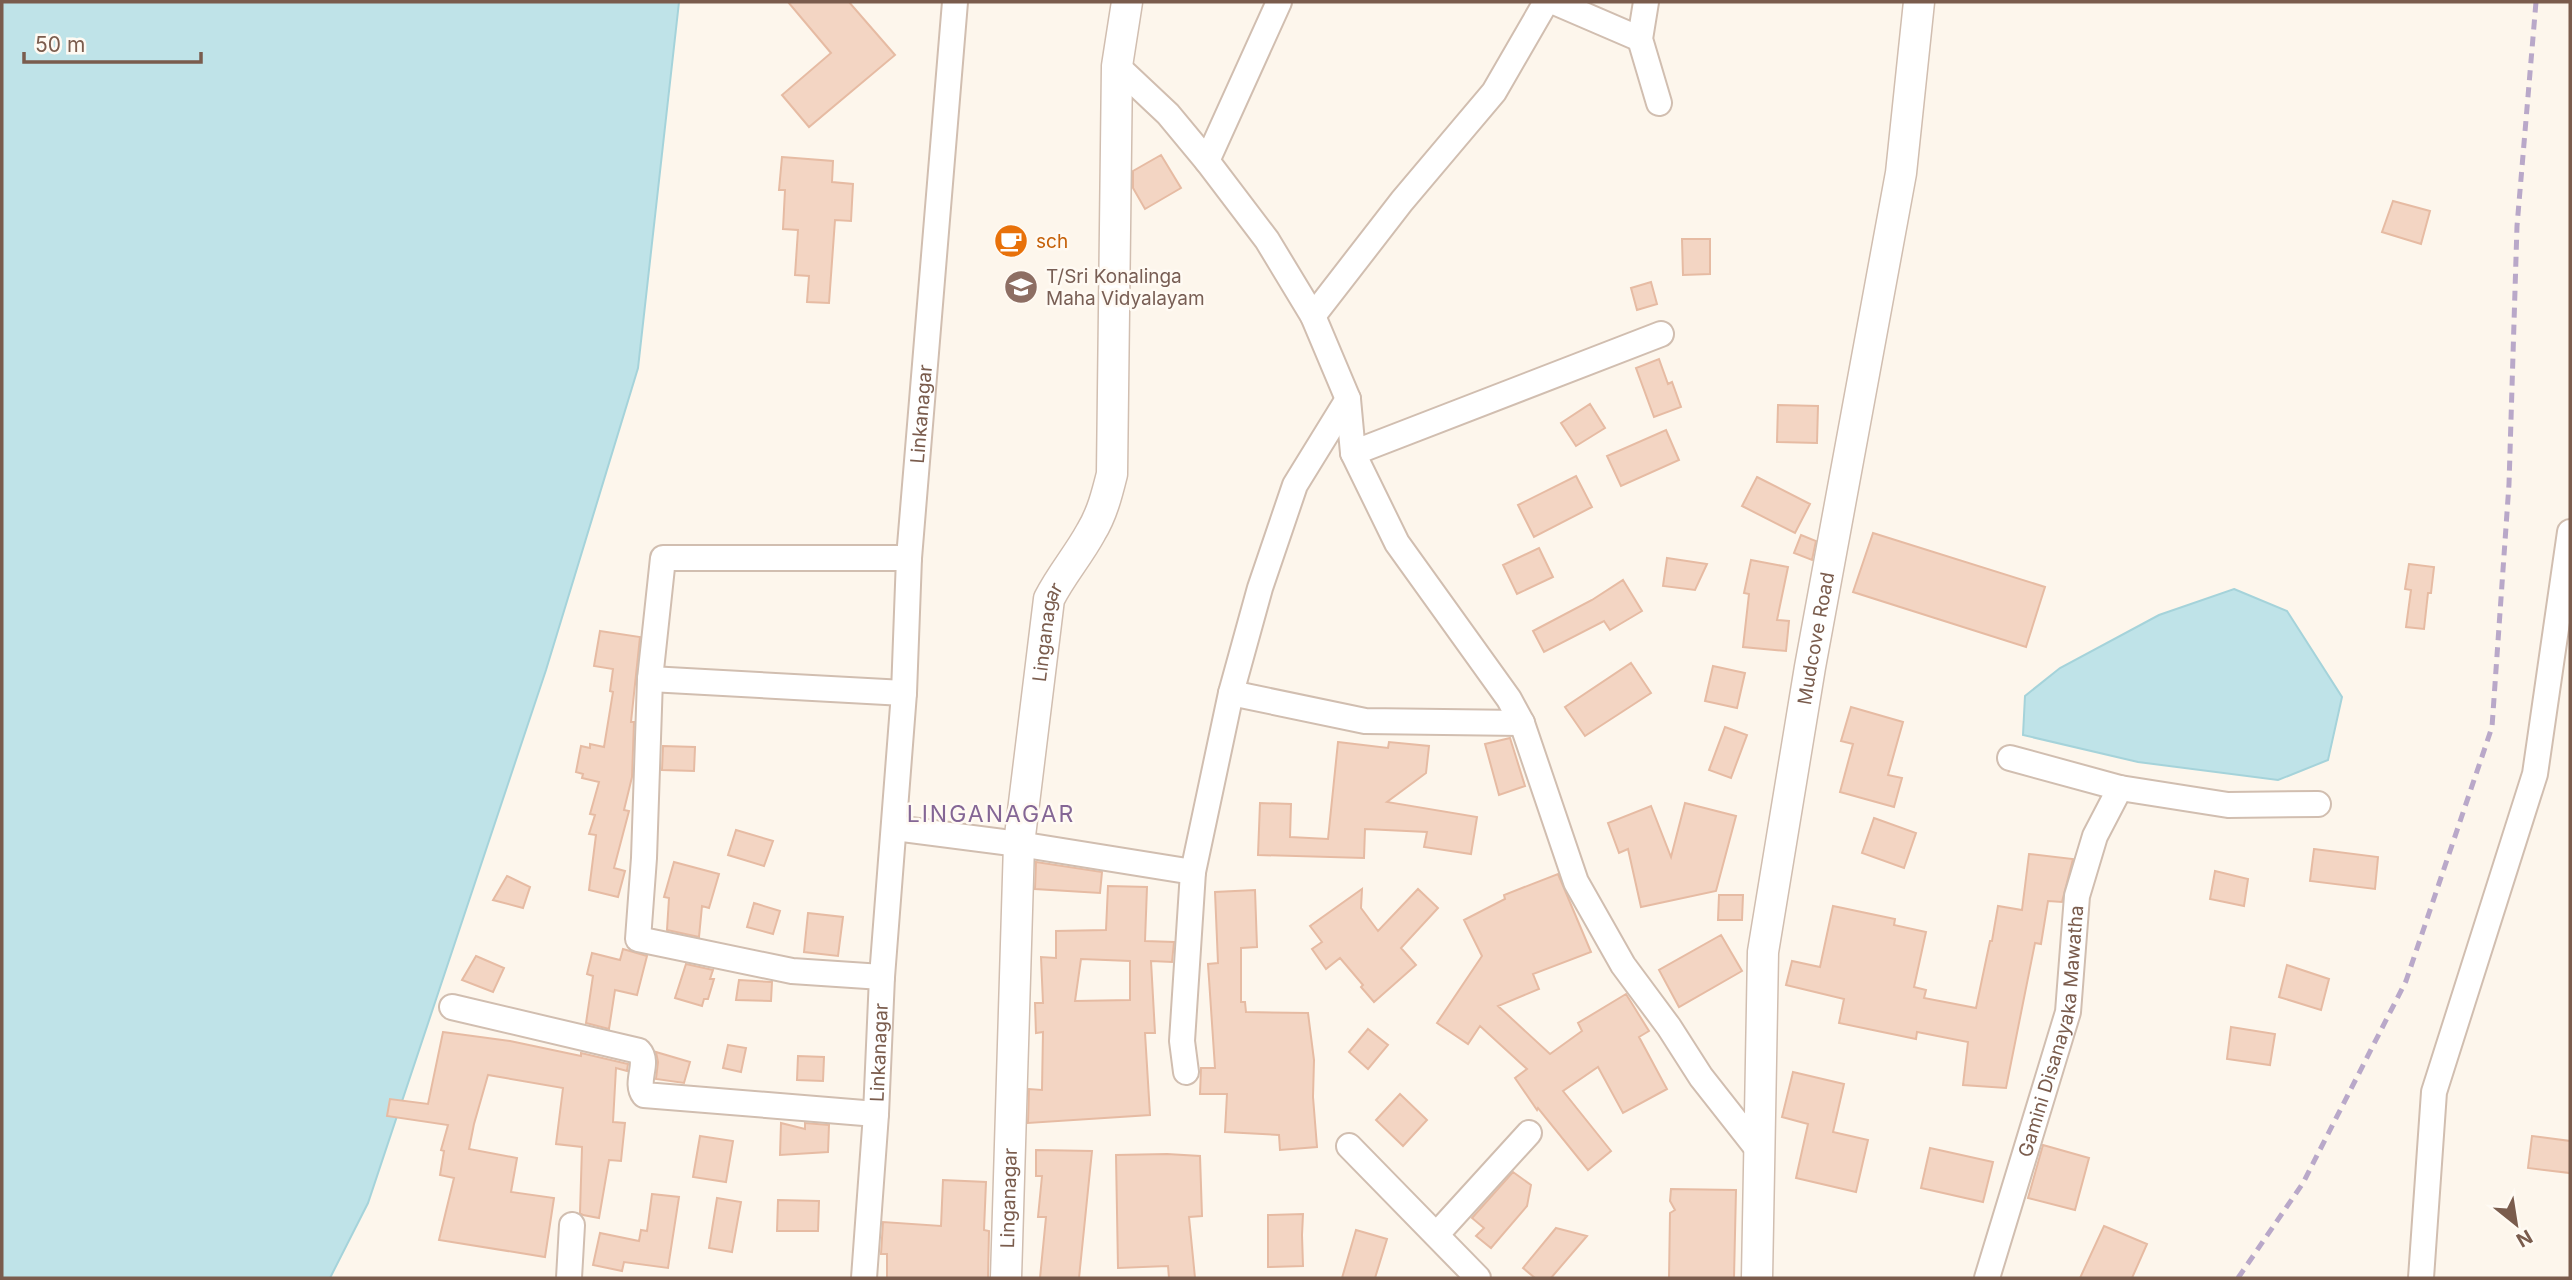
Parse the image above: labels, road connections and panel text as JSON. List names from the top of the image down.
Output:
{
  "streets": {
    "street": [
      "Linkanagar",
      "Linganagar",
      "Mudcove Road",
      "Gamini Disanayaka Mawatha"
    ]
  },
  "districts": ["LINGANAGAR"],
  "places": {
    "cafe": ["sch"],
    "school or university": ["T/Sri Konalinga Maha Vidyalayam"]
  },
  "scale_bar": "50 m",
  "north": "bottom right"
}
